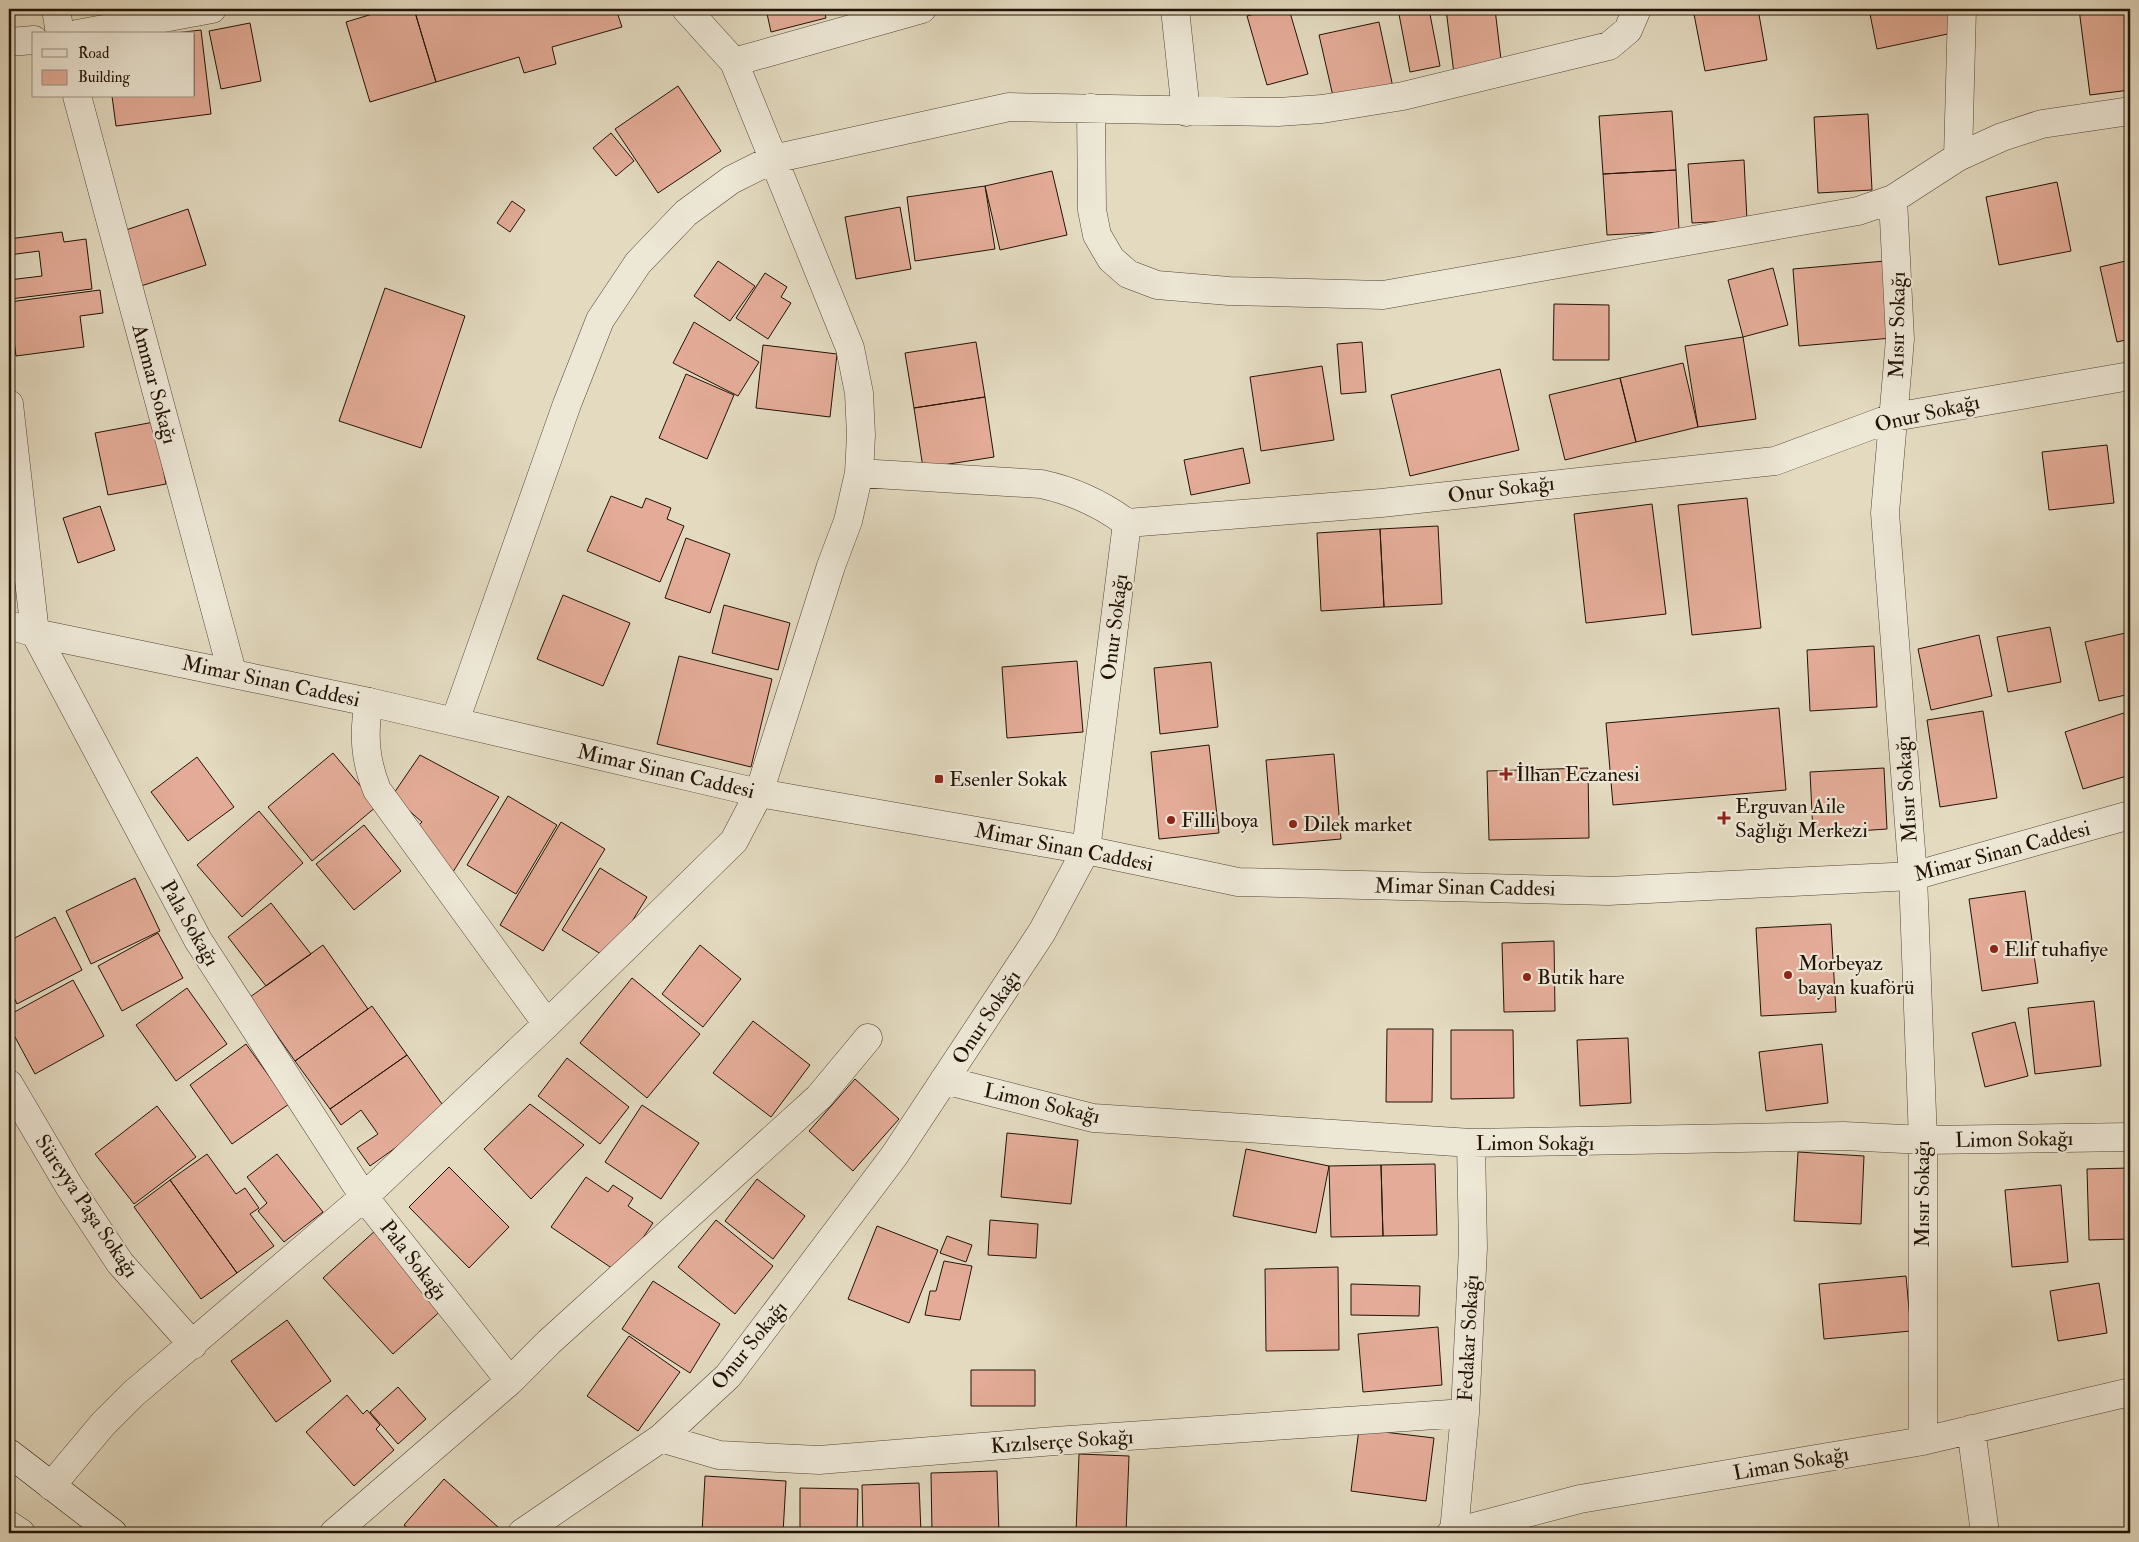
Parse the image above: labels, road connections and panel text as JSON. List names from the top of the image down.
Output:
{
  "streets": {
    "street": [
      "Mısır Sokağı",
      "Ammar Sokağı",
      "Onur Sokağı",
      "Mimar Sinan Caddesi",
      "Pala Sokağı",
      "Limon Sokağı",
      "Süreyya Paşa Sokağı",
      "Fedakar Sokağı",
      "Kızılserçe Sokağı",
      "Liman Sokağı"
    ]
  },
  "crossings": [
    ["Mısır Sokağı", "Onur Sokağı"],
    ["Mısır Sokağı", "Mimar Sinan Caddesi"],
    ["Mısır Sokağı", "Limon Sokağı"],
    ["Mısır Sokağı", "Liman Sokağı"],
    ["Ammar Sokağı", "Mimar Sinan Caddesi"],
    ["Onur Sokağı", "Mimar Sinan Caddesi"],
    ["Onur Sokağı", "Limon Sokağı"],
    ["Onur Sokağı", "Kızılserçe Sokağı"],
    ["Mimar Sinan Caddesi", "Pala Sokağı"],
    ["Limon Sokağı", "Fedakar Sokağı"],
    ["Fedakar Sokağı", "Kızılserçe Sokağı"],
    ["Fedakar Sokağı", "Liman Sokağı"]
  ],
  "places": {
    "health": ["İlhan Eczanesi", "Erguvan Aile Sağlığı Merkezi"],
    "transit": ["Esenler Sokak"],
    "other": [
      "Filli boya",
      "Dilek market",
      "Elif tuhafiye",
      "Morbeyaz bayan kuaförü",
      "Butik hare"
    ]
  },
  "legend": ["Road", "Building"]
}
